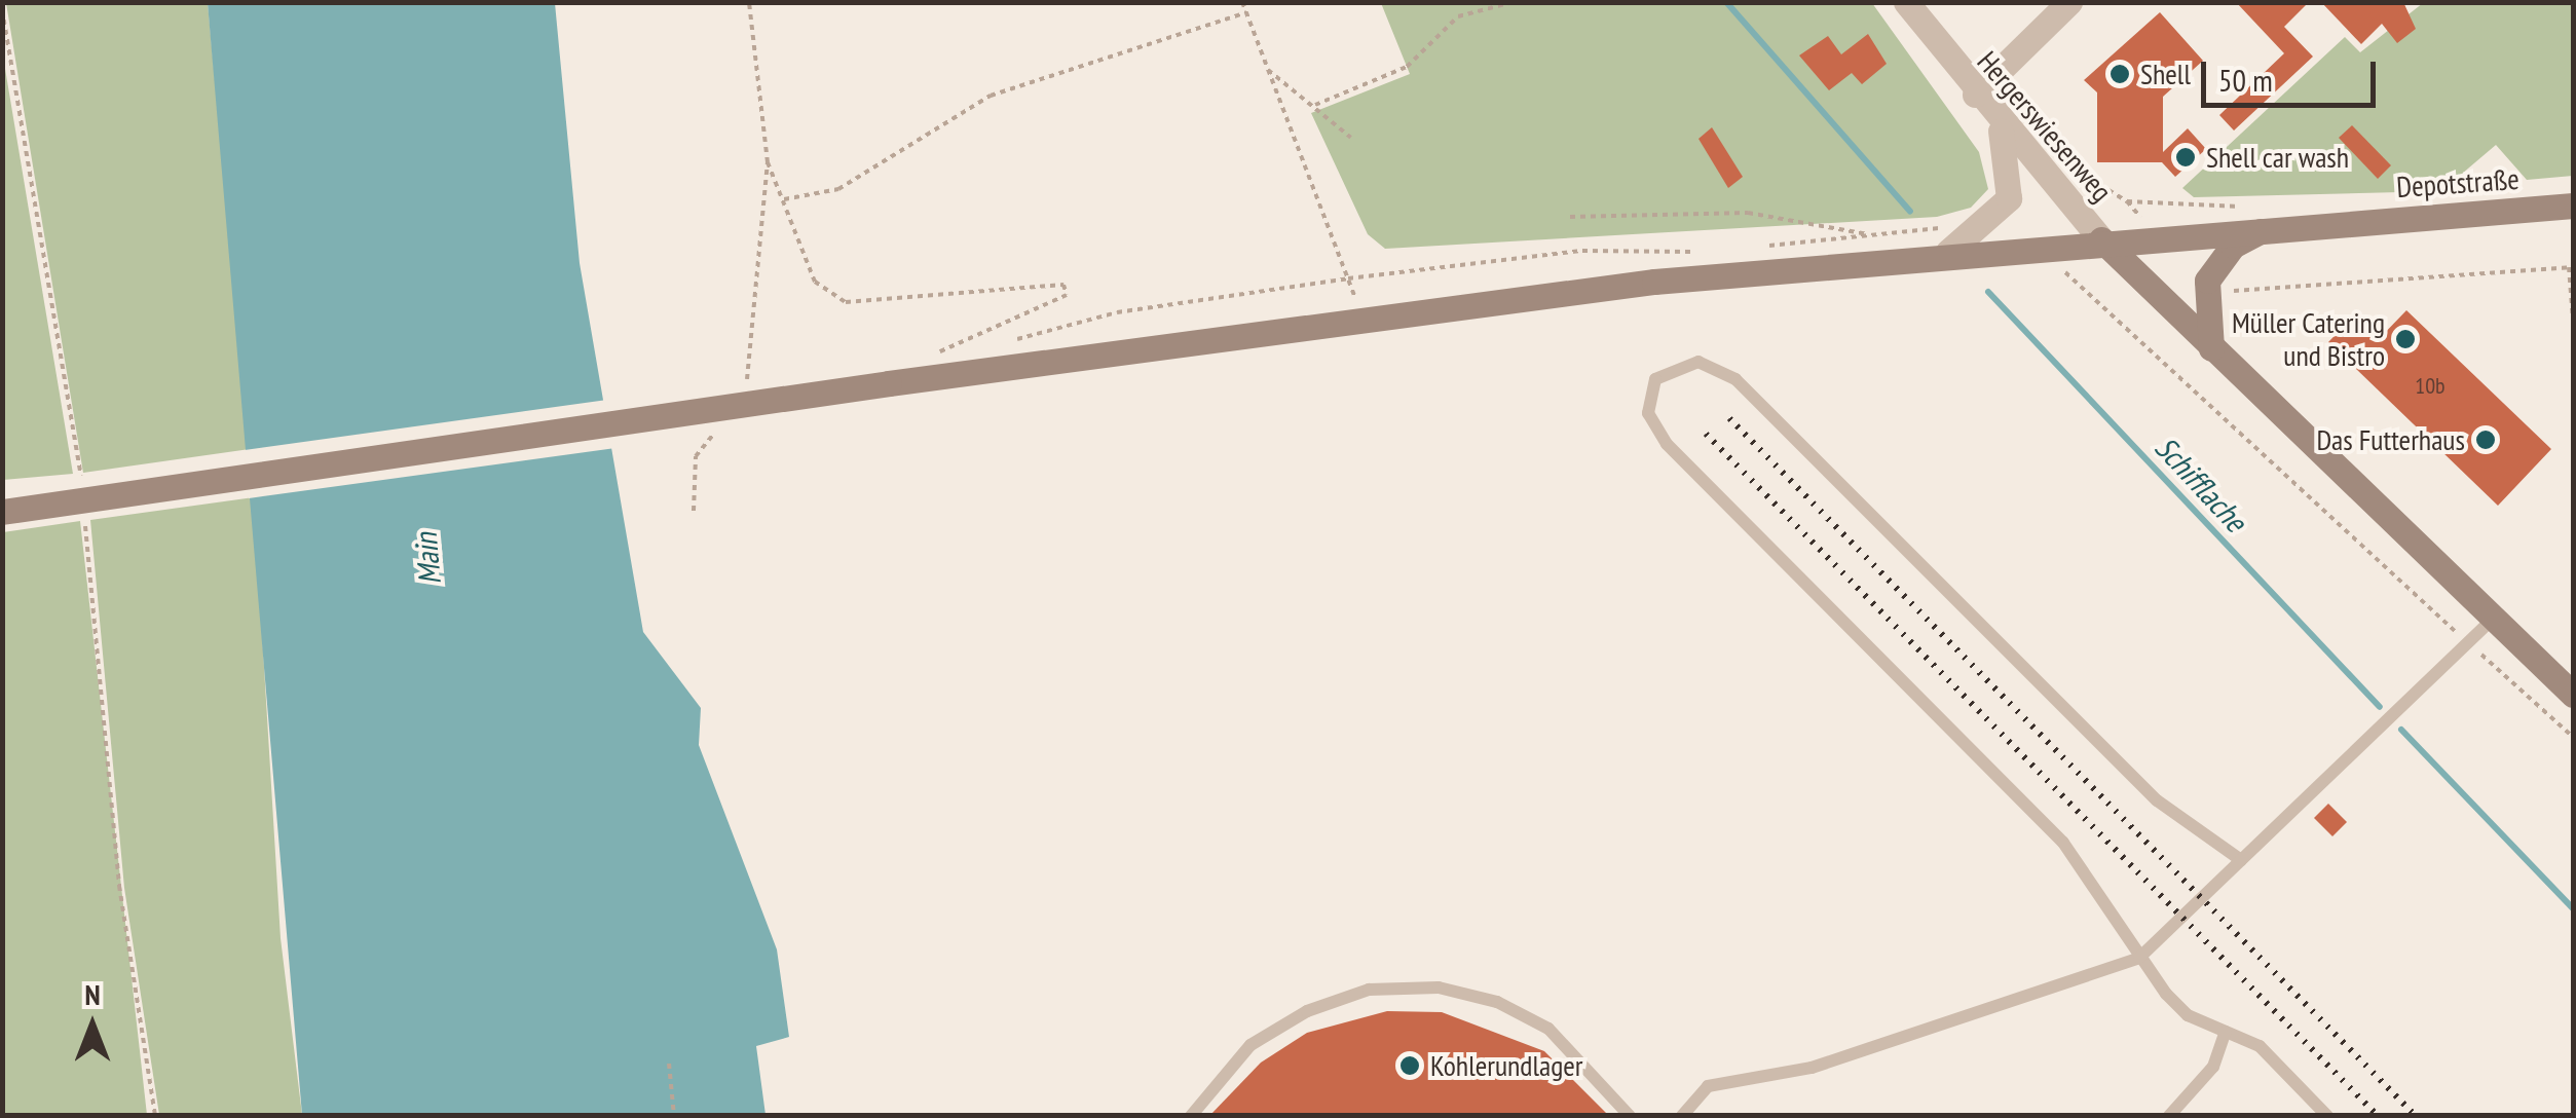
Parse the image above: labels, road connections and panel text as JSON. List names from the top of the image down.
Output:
{
  "streets": {
    "main road": ["Depotstraße"],
    "street": ["Hergerswiesenweg"]
  },
  "crossings": [
    ["Hergerswiesenweg", "Depotstraße"]
  ],
  "water": ["Schifflache", "Main"],
  "places": [
    "Shell",
    "Shell car wash",
    "Müller Catering und Bistro",
    "Das Futterhaus",
    "Kohlerundlager"
  ],
  "house_numbers": ["10b"],
  "scale_bar": "50 m",
  "north": "top"
}
